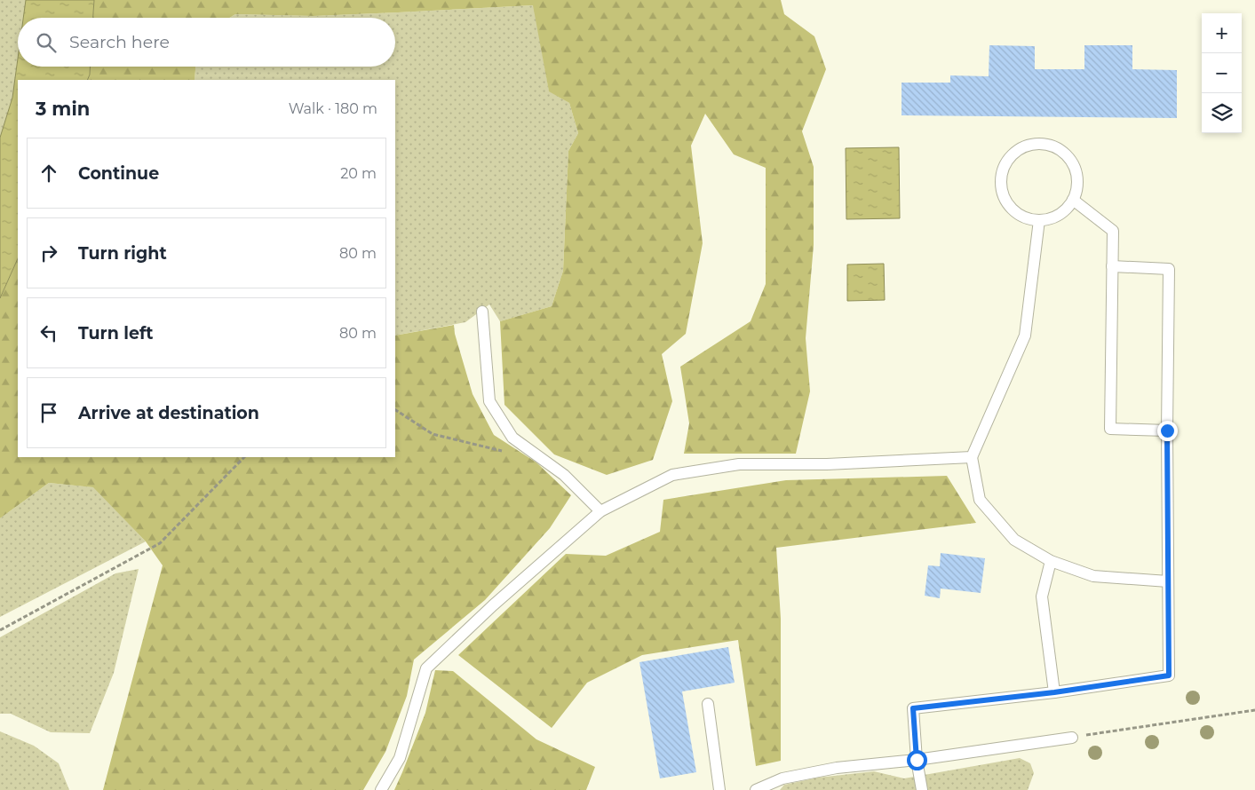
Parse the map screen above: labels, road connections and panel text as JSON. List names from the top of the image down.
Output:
{
  "page": {
    "map_buttons": ["+", "−"],
    "search": "Search here",
    "heading": ["3 min", "Walk · 180 m"],
    "list": [
      ["Continue", "20 m"],
      ["Turn right", "80 m"],
      ["Turn left", "80 m"],
      "Arrive at destination"
    ]
  }
}
